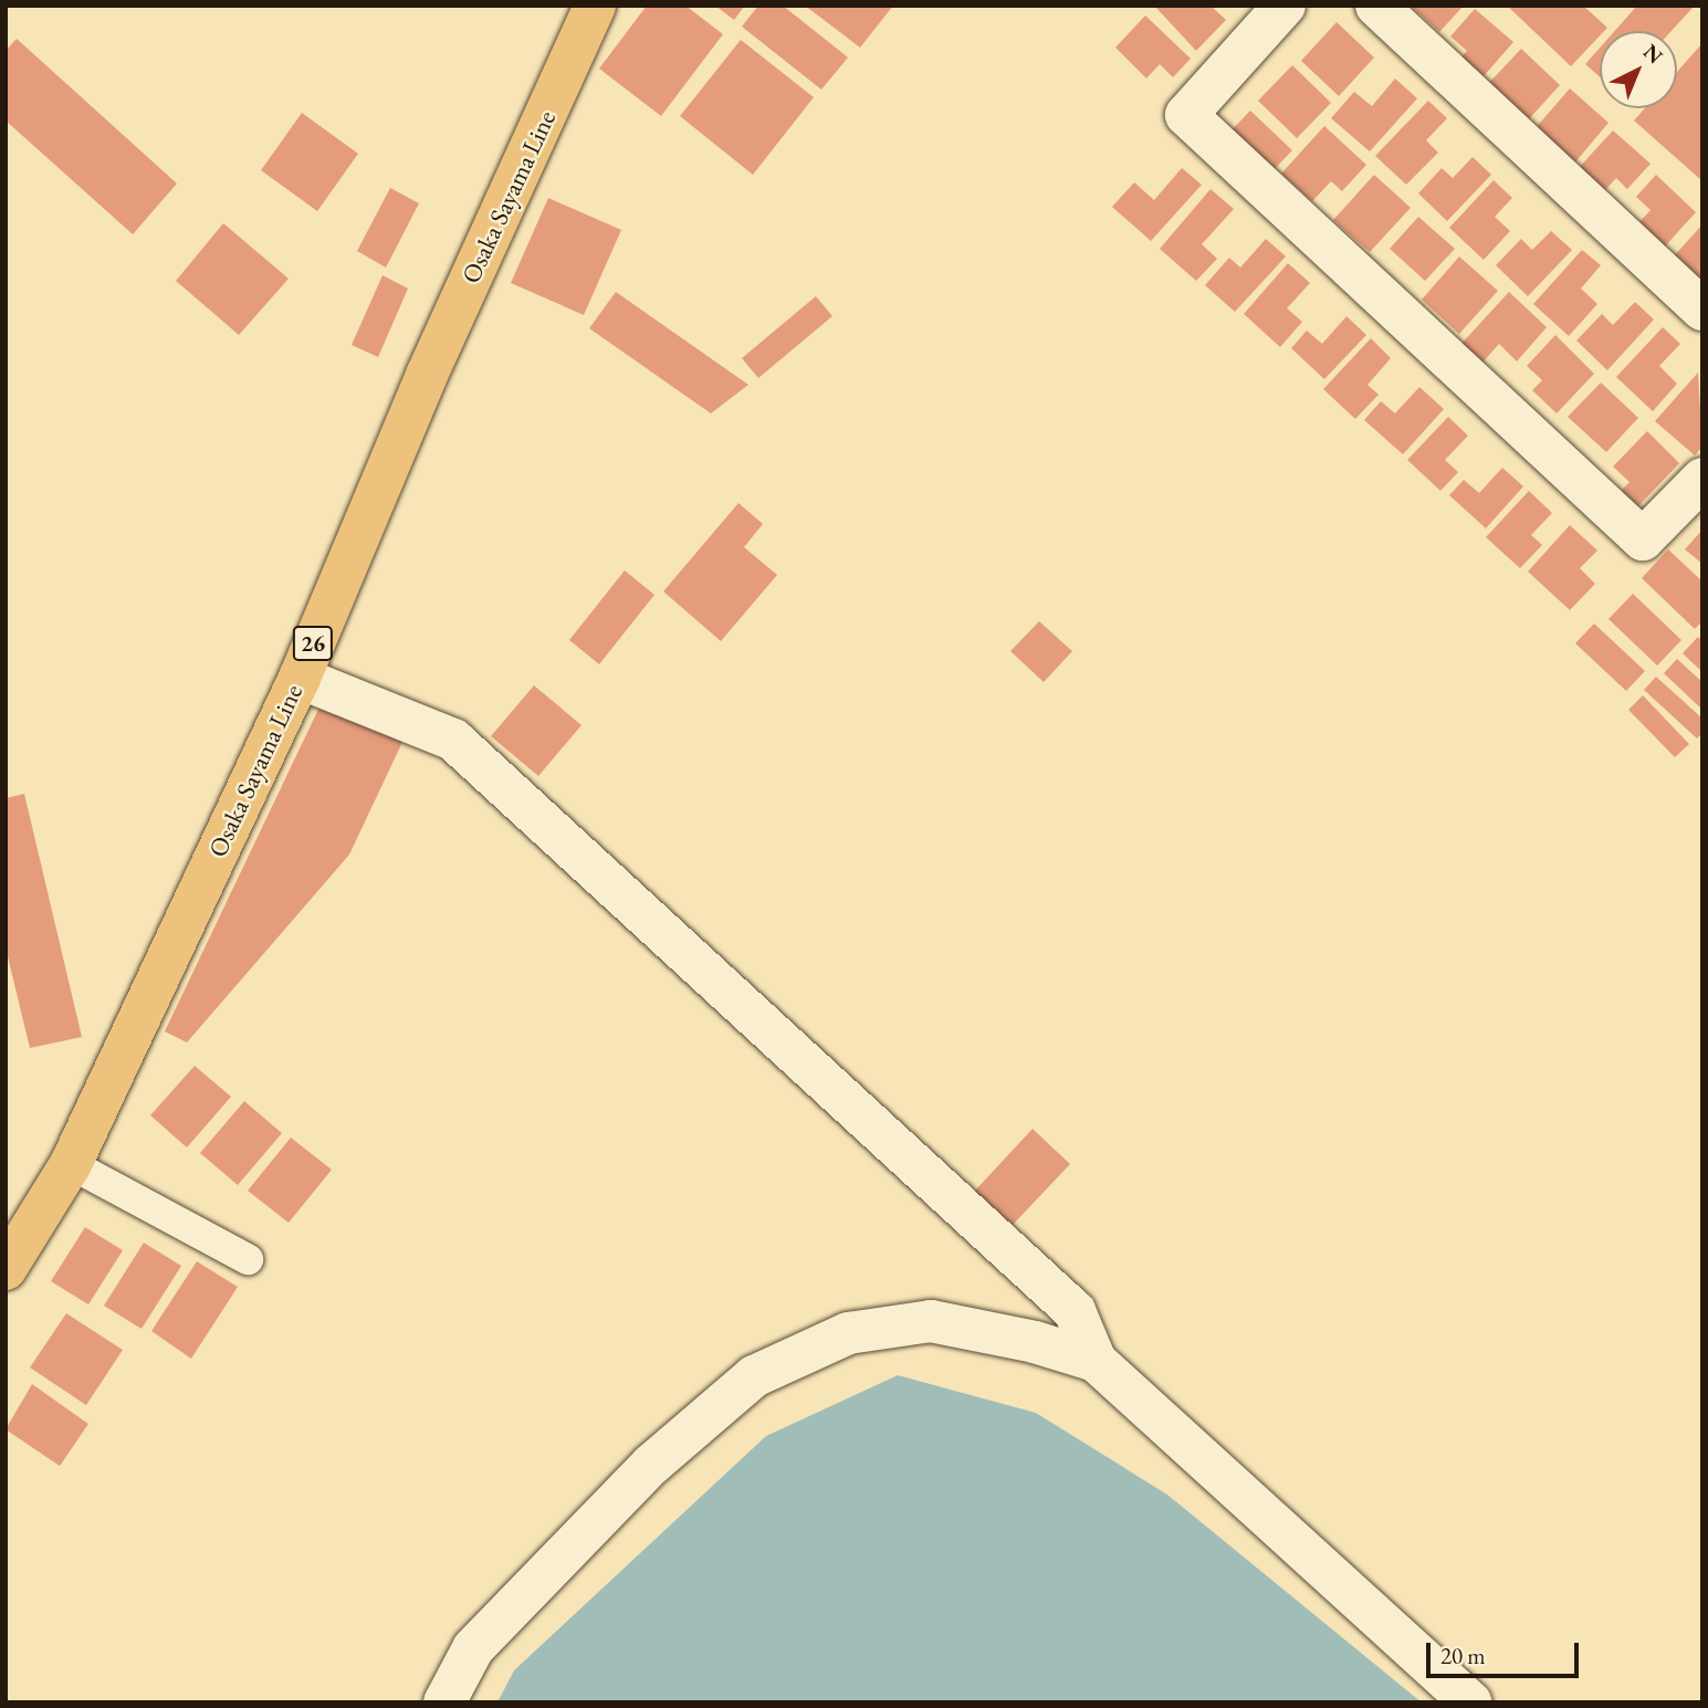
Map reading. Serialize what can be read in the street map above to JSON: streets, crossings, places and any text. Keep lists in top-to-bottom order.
{
  "streets": {
    "main road": ["Osaka Sayama Line", "26"]
  },
  "scale_bar": "20 m",
  "north": "top right"
}
